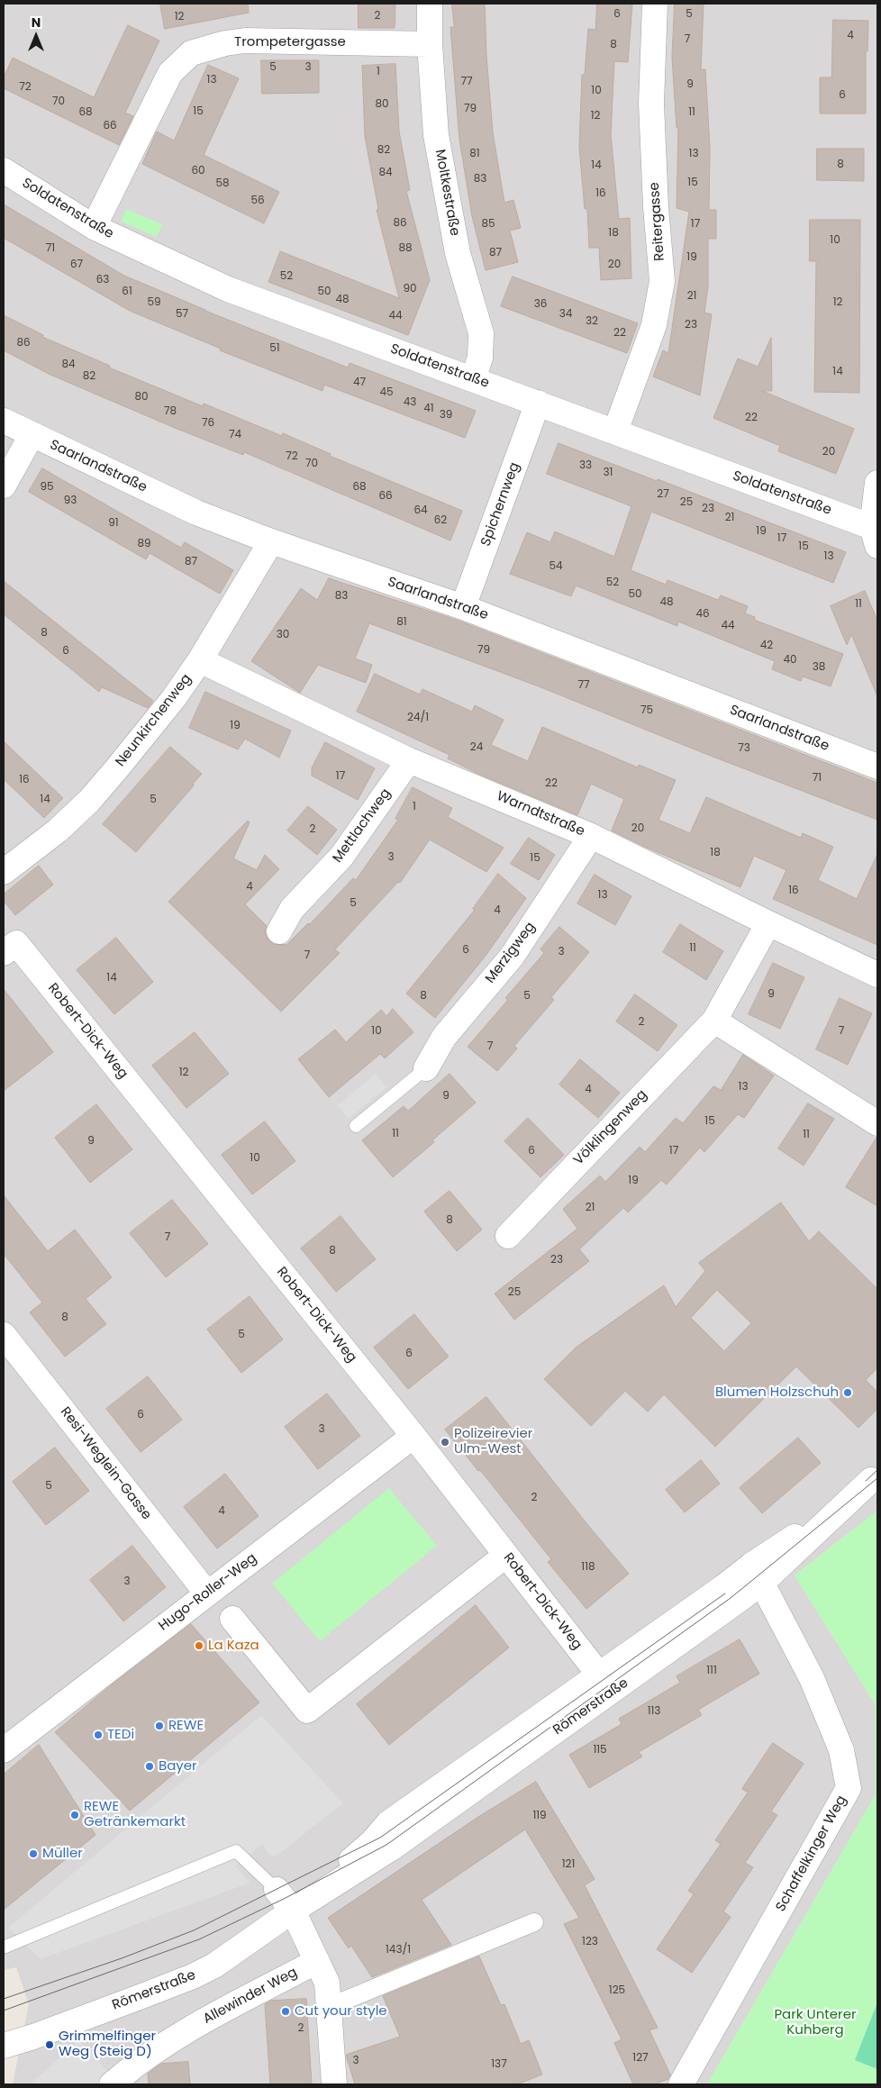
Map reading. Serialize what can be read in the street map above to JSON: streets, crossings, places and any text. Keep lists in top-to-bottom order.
{
  "streets": {
    "street": [
      "Trompetergasse",
      "Moltkestraße",
      "Soldatenstraße",
      "Reitergasse",
      "Saarlandstraße",
      "Spichernweg",
      "Neunkirchenweg",
      "Warndtstraße",
      "Mettlachweg",
      "Merzigweg",
      "Robert-Dick-Weg",
      "Völklingenweg",
      "Resi-Weglein-Gasse",
      "Hugo-Roller-Weg",
      "Römerstraße",
      "Schaffelkinger Weg",
      "Allewinder Weg"
    ]
  },
  "crossings": [
    ["Trompetergasse", "Moltkestraße"],
    ["Trompetergasse", "Soldatenstraße"],
    ["Moltkestraße", "Soldatenstraße"],
    ["Soldatenstraße", "Reitergasse"],
    ["Soldatenstraße", "Spichernweg"],
    ["Saarlandstraße", "Spichernweg"],
    ["Saarlandstraße", "Neunkirchenweg"],
    ["Neunkirchenweg", "Warndtstraße"],
    ["Warndtstraße", "Mettlachweg"],
    ["Warndtstraße", "Merzigweg"],
    ["Warndtstraße", "Völklingenweg"],
    ["Robert-Dick-Weg", "Hugo-Roller-Weg"],
    ["Robert-Dick-Weg", "Römerstraße"],
    ["Resi-Weglein-Gasse", "Hugo-Roller-Weg"],
    ["Römerstraße", "Schaffelkinger Weg"]
  ],
  "parks": ["Park Unterer Kuhberg"],
  "places": [
    "Blumen Holzschuh",
    "Polizeirevier Ulm-West",
    "La Kaza",
    "REWE",
    "TEDi",
    "Bayer",
    "REWE Getränkemarkt",
    "Müller",
    "Cut your style",
    "Grimmelfinger Weg (Steig D)"
  ],
  "house_numbers": [
    "6",
    "5",
    "2",
    "12",
    "4",
    "7",
    "8",
    "5",
    "3",
    "1",
    "13",
    "77",
    "9",
    "72",
    "10",
    "6",
    "70",
    "80",
    "79",
    "15",
    "68",
    "11",
    "12",
    "66",
    "82",
    "81",
    "13",
    "8",
    "14",
    "60",
    "84",
    "83",
    "15",
    "58",
    "16",
    "56",
    "86",
    "85",
    "17",
    "18",
    "10",
    "71",
    "88",
    "87",
    "19",
    "67",
    "20",
    "52",
    "63",
    "90",
    "61",
    "50",
    "21",
    "48",
    "59",
    "12",
    "36",
    "57",
    "34",
    "44",
    "32",
    "23",
    "22",
    "86",
    "51",
    "84",
    "14",
    "82",
    "47",
    "45",
    "80",
    "43",
    "41",
    "78",
    "39",
    "22",
    "76",
    "74",
    "20",
    "72",
    "70",
    "33",
    "31",
    "95",
    "68",
    "27",
    "66",
    "93",
    "25",
    "23",
    "64",
    "21",
    "62",
    "91",
    "19",
    "17",
    "89",
    "15",
    "13",
    "87",
    "54",
    "52",
    "50",
    "83",
    "48",
    "11",
    "46",
    "81",
    "44",
    "8",
    "30",
    "42",
    "79",
    "6",
    "40",
    "38",
    "77",
    "75",
    "24/1",
    "19",
    "24",
    "73",
    "17",
    "71",
    "16",
    "22",
    "14",
    "5",
    "1",
    "20",
    "2",
    "18",
    "3",
    "15",
    "4",
    "16",
    "13",
    "5",
    "4",
    "11",
    "6",
    "3",
    "7",
    "14",
    "9",
    "8",
    "5",
    "2",
    "10",
    "7",
    "7",
    "12",
    "13",
    "4",
    "9",
    "15",
    "11",
    "11",
    "9",
    "6",
    "17",
    "10",
    "19",
    "21",
    "8",
    "7",
    "8",
    "23",
    "25",
    "8",
    "5",
    "6",
    "6",
    "3",
    "5",
    "2",
    "4",
    "118",
    "3",
    "111",
    "113",
    "115",
    "119",
    "121",
    "123",
    "143/1",
    "125",
    "2",
    "127",
    "3",
    "137"
  ],
  "north": "top"
}
